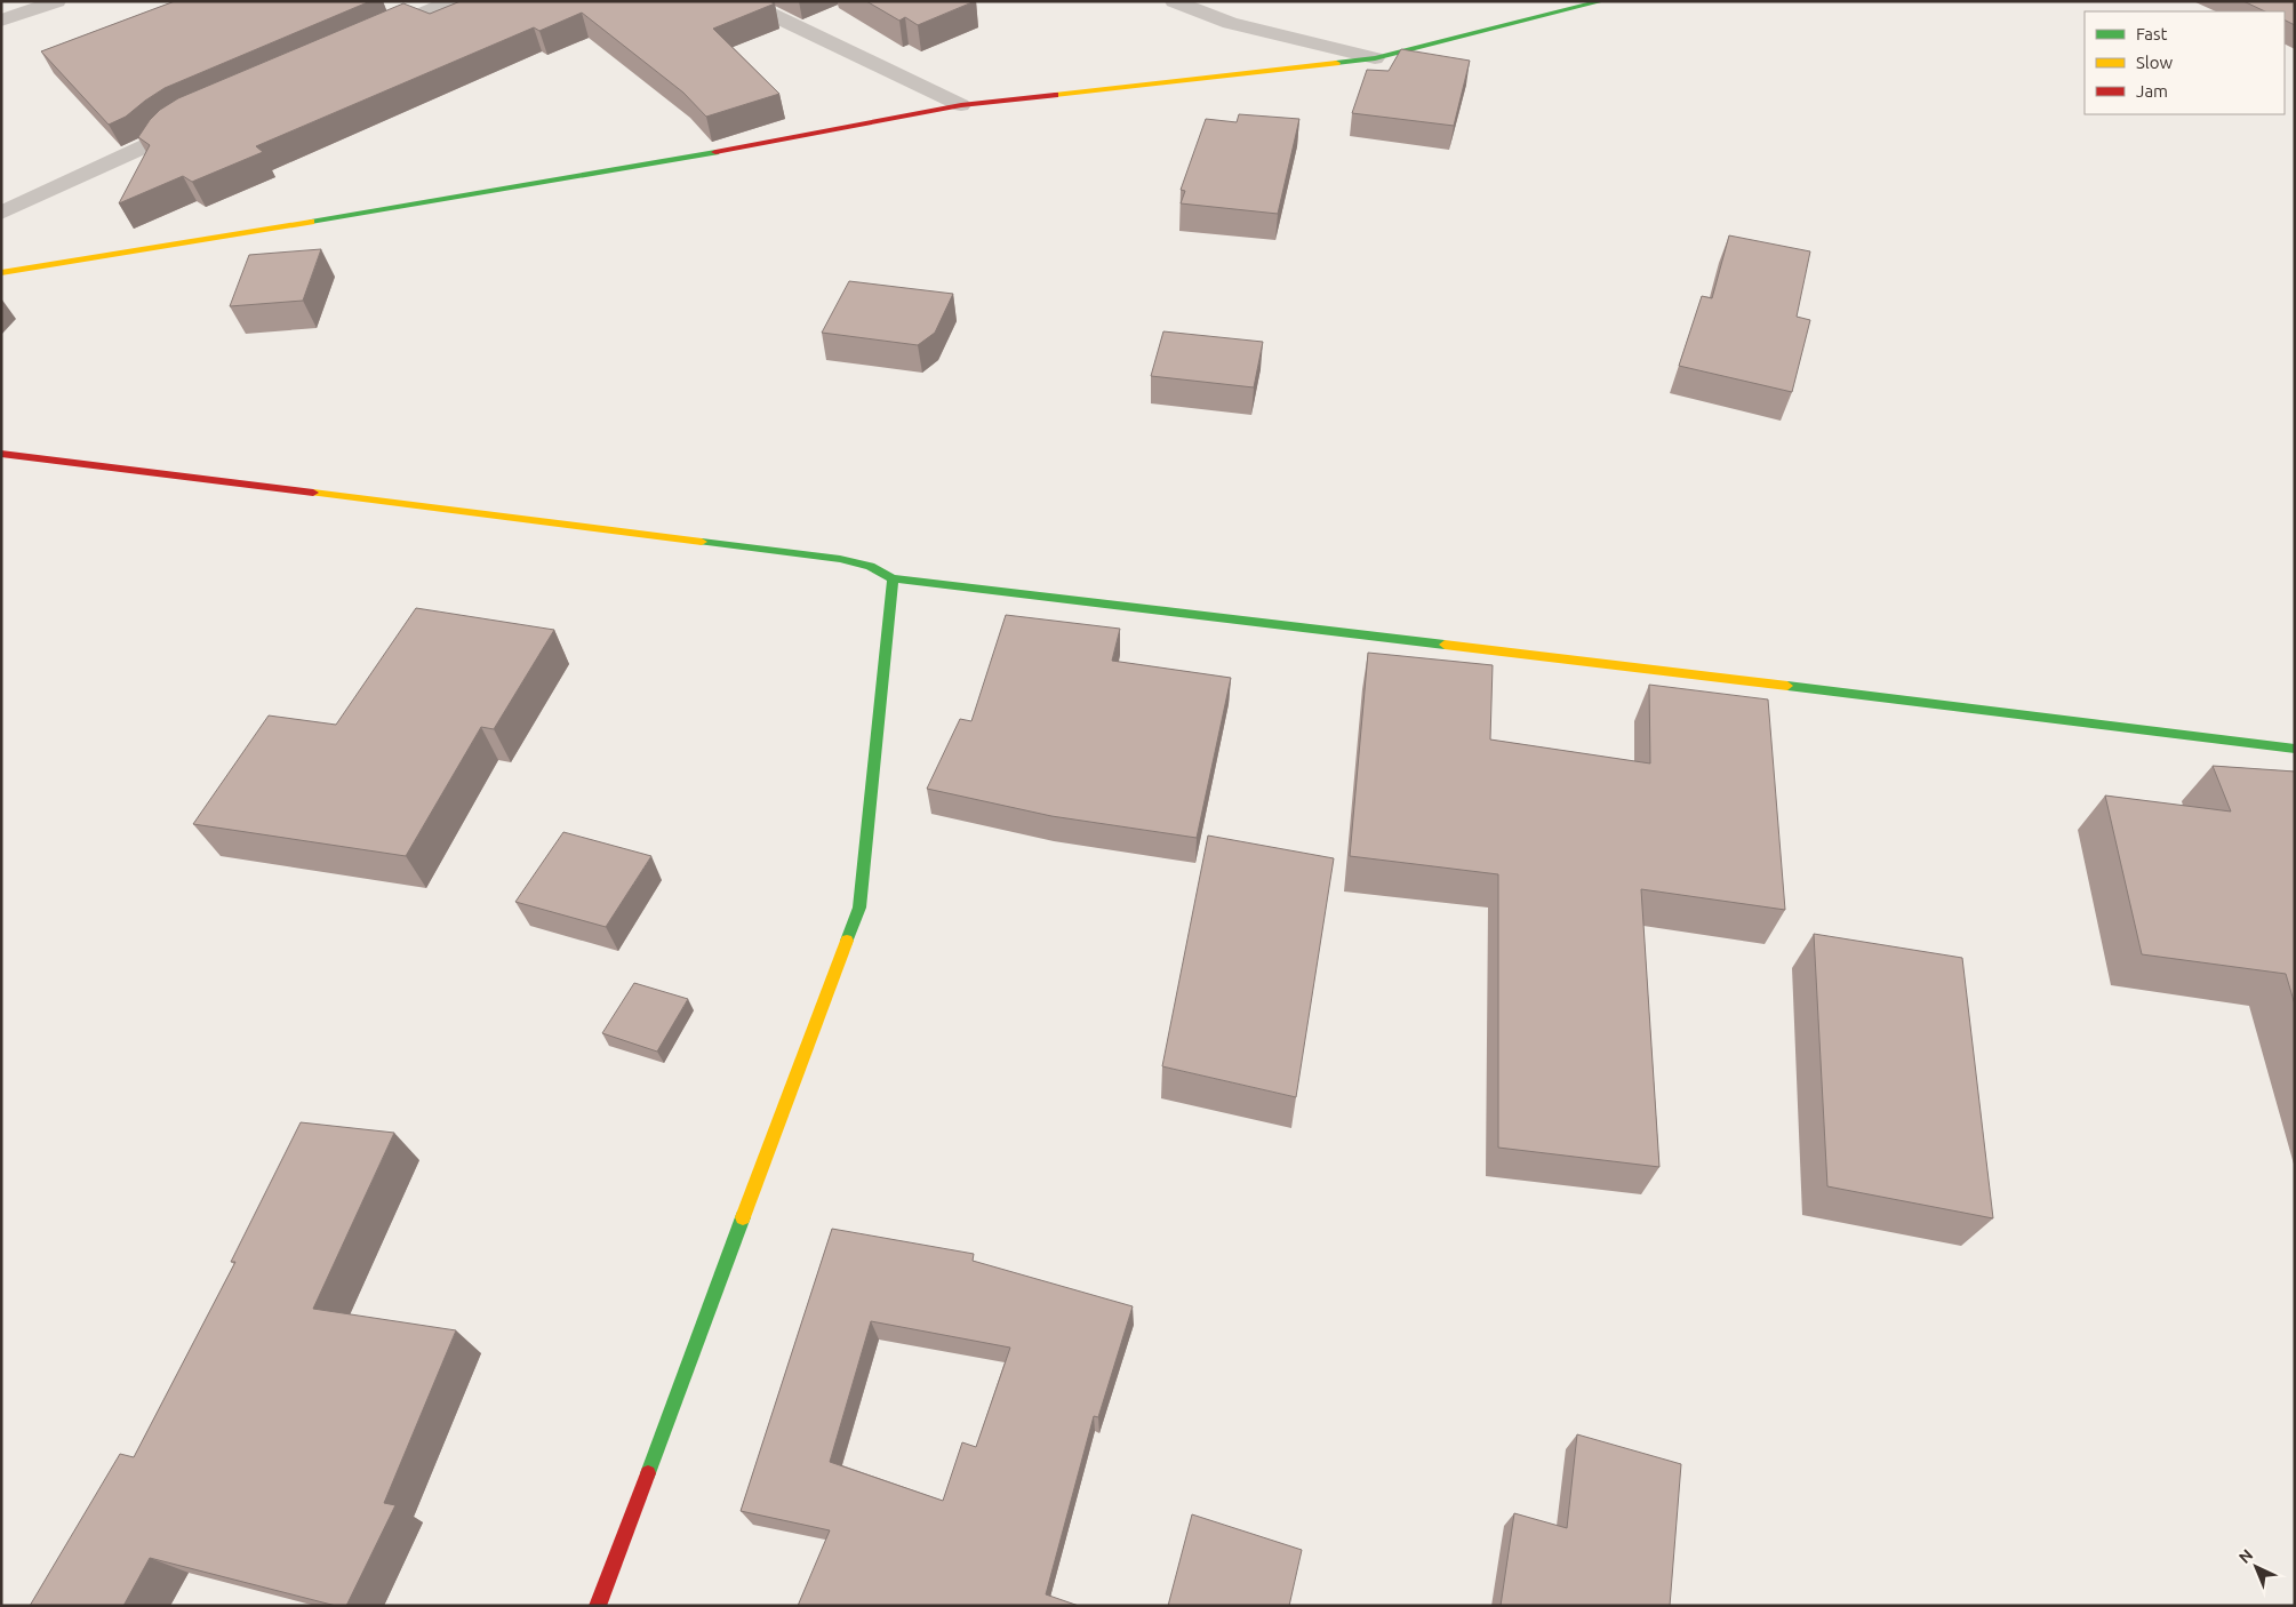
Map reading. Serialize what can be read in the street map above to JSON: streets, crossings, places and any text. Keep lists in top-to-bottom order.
{
  "legend": ["Fast", "Slow", "Jam"],
  "north": "top left"
}
